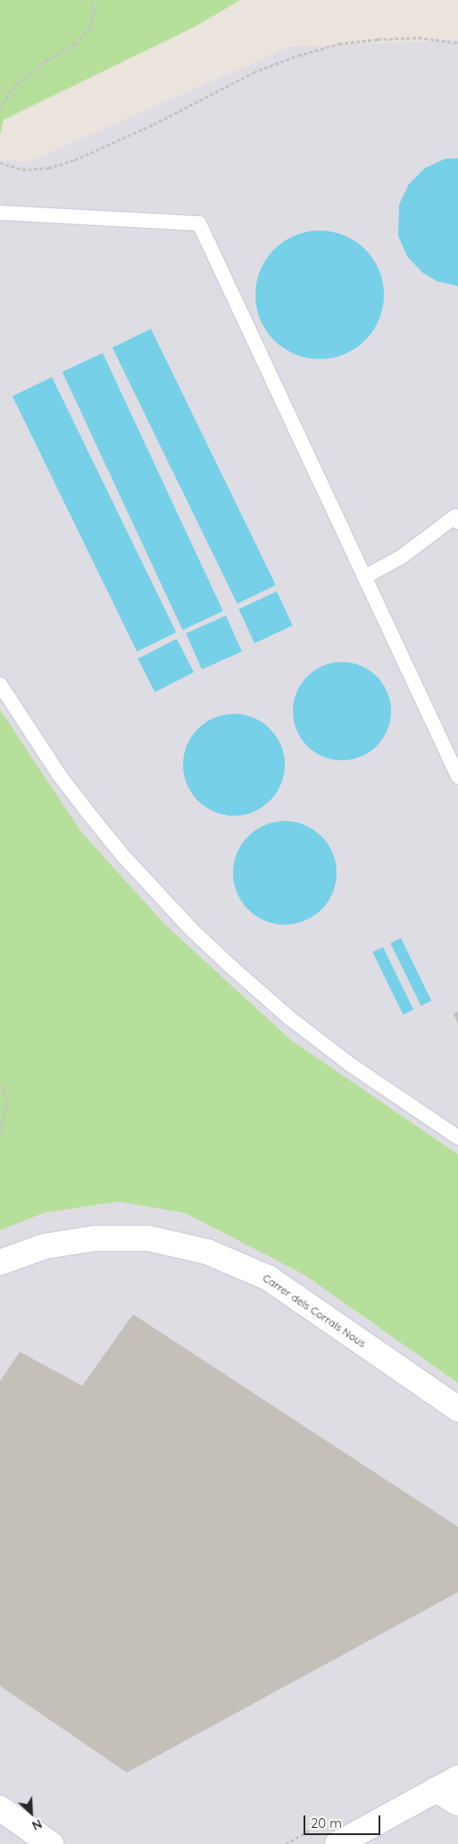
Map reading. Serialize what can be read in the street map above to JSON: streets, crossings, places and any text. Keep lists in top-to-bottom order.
{
  "streets": {
    "street": ["Carrer dels Corrals Nous"]
  },
  "scale_bar": "20 m",
  "north": "bottom right"
}
